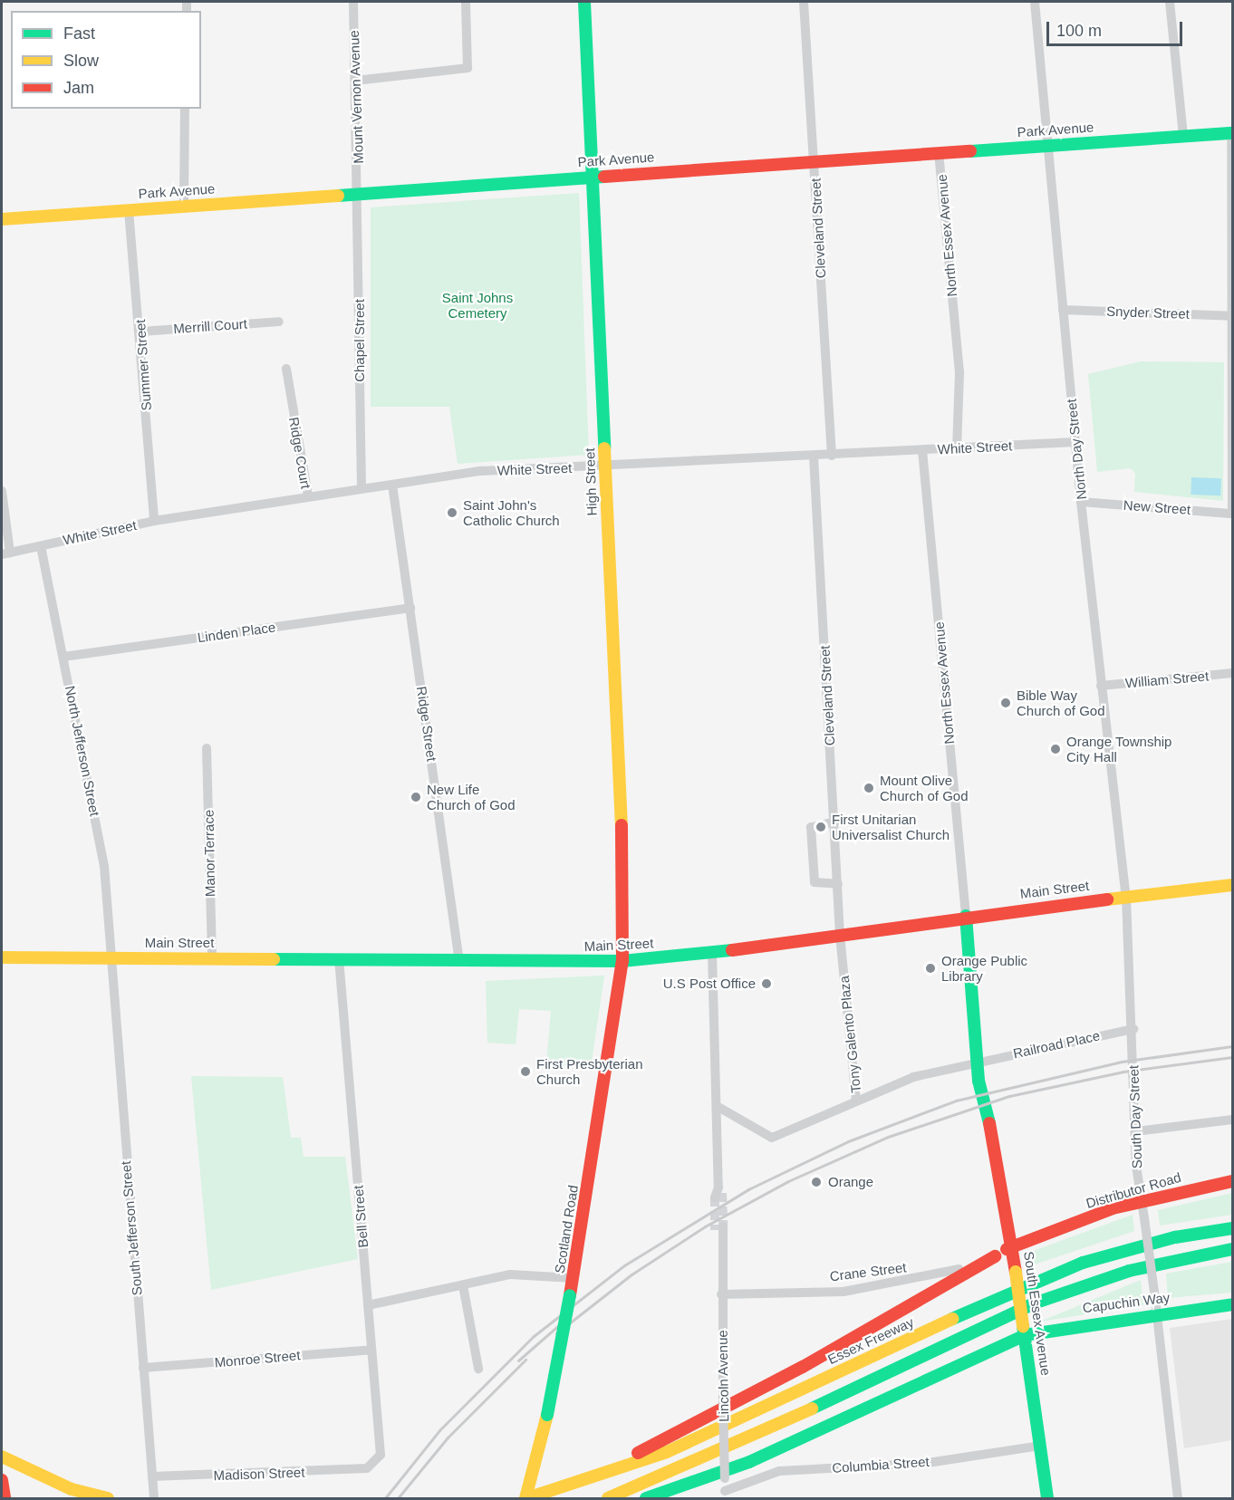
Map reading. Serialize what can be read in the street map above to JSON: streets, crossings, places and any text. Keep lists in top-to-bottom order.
{
  "streets": {
    "main road": [
      "Park Avenue",
      "High Street",
      "Main Street",
      "Distributor Road",
      "Scotland Road",
      "Crane Street",
      "Capuchin Way",
      "South Essex Avenue",
      "Essex Freeway"
    ],
    "street": [
      "Mount Vernon Avenue",
      "Cleveland Street",
      "North Essex Avenue",
      "Snyder Street",
      "Merrill Court",
      "Chapel Street",
      "Summer Street",
      "White Street",
      "North Day Street",
      "Ridge Court",
      "New Street",
      "Linden Place",
      "William Street",
      "Ridge Street",
      "North Jefferson Street",
      "Manor Terrace",
      "Tony Galento Plaza",
      "Railroad Place",
      "South Day Street",
      "Bell Street",
      "South Jefferson Street",
      "Monroe Street",
      "Lincoln Avenue",
      "Columbia Street",
      "Madison Street"
    ]
  },
  "crossings": [
    ["Mount Vernon Avenue", "Park Avenue"],
    ["Mount Vernon Avenue", "Chapel Street"],
    ["Park Avenue", "Cleveland Street"],
    ["Park Avenue", "North Essex Avenue"],
    ["Park Avenue", "Chapel Street"],
    ["Park Avenue", "Summer Street"],
    ["Park Avenue", "North Day Street"],
    ["Park Avenue", "High Street"],
    ["Cleveland Street", "White Street"],
    ["Cleveland Street", "Main Street"],
    ["Cleveland Street", "Tony Galento Plaza"],
    ["North Essex Avenue", "White Street"],
    ["North Essex Avenue", "Main Street"],
    ["North Essex Avenue", "South Essex Avenue"],
    ["Snyder Street", "North Day Street"],
    ["Merrill Court", "Summer Street"],
    ["Chapel Street", "White Street"],
    ["Summer Street", "White Street"],
    ["White Street", "North Day Street"],
    ["White Street", "Ridge Court"],
    ["White Street", "High Street"],
    ["White Street", "Ridge Street"],
    ["White Street", "North Jefferson Street"],
    ["North Day Street", "New Street"],
    ["North Day Street", "William Street"],
    ["North Day Street", "Main Street"],
    ["North Day Street", "South Day Street"],
    ["High Street", "Main Street"],
    ["High Street", "Scotland Road"],
    ["Linden Place", "Ridge Street"],
    ["Linden Place", "North Jefferson Street"],
    ["Ridge Street", "Main Street"],
    ["North Jefferson Street", "Main Street"],
    ["North Jefferson Street", "South Jefferson Street"],
    ["Manor Terrace", "Main Street"],
    ["Main Street", "Tony Galento Plaza"],
    ["Main Street", "South Day Street"],
    ["Main Street", "Bell Street"],
    ["Main Street", "South Jefferson Street"],
    ["Main Street", "Scotland Road"],
    ["Main Street", "South Essex Avenue"],
    ["Tony Galento Plaza", "Railroad Place"],
    ["Tony Galento Plaza", "South Essex Avenue"],
    ["Railroad Place", "South Day Street"],
    ["Railroad Place", "South Essex Avenue"],
    ["South Day Street", "Distributor Road"],
    ["South Day Street", "Capuchin Way"],
    ["Distributor Road", "Crane Street"],
    ["Distributor Road", "South Essex Avenue"],
    ["Bell Street", "Monroe Street"],
    ["Bell Street", "Madison Street"],
    ["South Jefferson Street", "Monroe Street"],
    ["South Jefferson Street", "Madison Street"],
    ["Scotland Road", "Essex Freeway"],
    ["Crane Street", "South Essex Avenue"],
    ["Crane Street", "Lincoln Avenue"],
    ["Capuchin Way", "South Essex Avenue"],
    ["South Essex Avenue", "Columbia Street"],
    ["Lincoln Avenue", "Columbia Street"]
  ],
  "parks": ["Saint Johns Cemetery"],
  "places": [
    "Saint John's Catholic Church",
    "Bible Way Church of God",
    "Orange Township City Hall",
    "Mount Olive Church of God",
    "New Life Church of God",
    "First Unitarian Universalist Church",
    "Orange Public Library",
    "U.S Post Office",
    "First Presbyterian Church",
    "Orange"
  ],
  "legend": ["Fast", "Slow", "Jam"],
  "scale_bar": "100 m"
}
